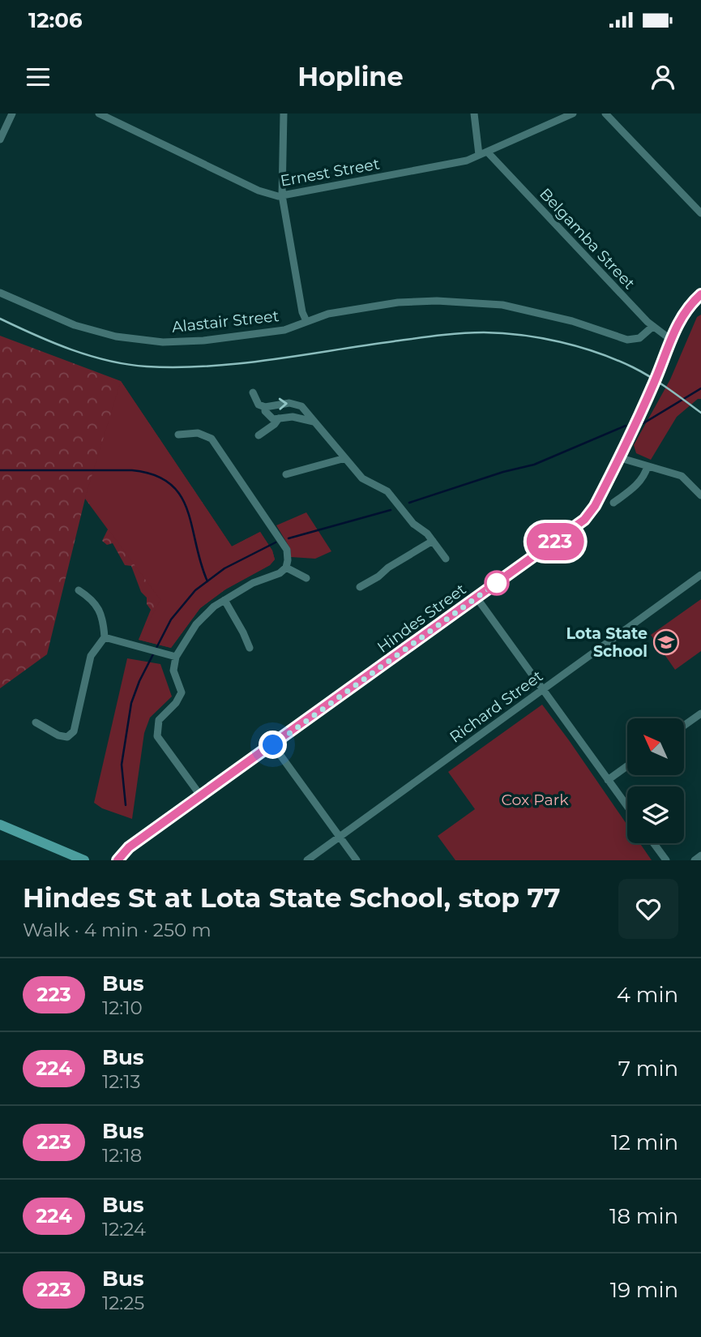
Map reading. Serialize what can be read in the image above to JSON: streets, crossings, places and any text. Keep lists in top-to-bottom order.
{
  "streets": {
    "street": [
      "Ernest Street",
      "Belgamba Street",
      "Alastair Street",
      "Hindes Street",
      "Richard Street"
    ]
  },
  "crossings": [
    ["Ernest Street", "Belgamba Street"],
    ["Belgamba Street", "Alastair Street"],
    ["Belgamba Street", "Hindes Street"]
  ],
  "parks": ["Cox Park"],
  "places": {
    "school or university": ["Lota State School"]
  },
  "lines": ["bus line 223"],
  "north": "top left",
  "page": {
    "status": "12:06",
    "header": "Hopline",
    "on_map": "223",
    "heading": ["Hindes St at Lota State School, stop 77", "Walk · 4 min · 250 m"],
    "list": [
      {
        "mark": "223",
        "name": "Bus",
        "note": "12:10",
        "value": "4 min"
      },
      {
        "mark": "224",
        "name": "Bus",
        "note": "12:13",
        "value": "7 min"
      },
      {
        "mark": "223",
        "name": "Bus",
        "note": "12:18",
        "value": "12 min"
      },
      {
        "mark": "224",
        "name": "Bus",
        "note": "12:24",
        "value": "18 min"
      },
      {
        "mark": "223",
        "name": "Bus",
        "note": "12:25",
        "value": "19 min"
      }
    ]
  }
}
